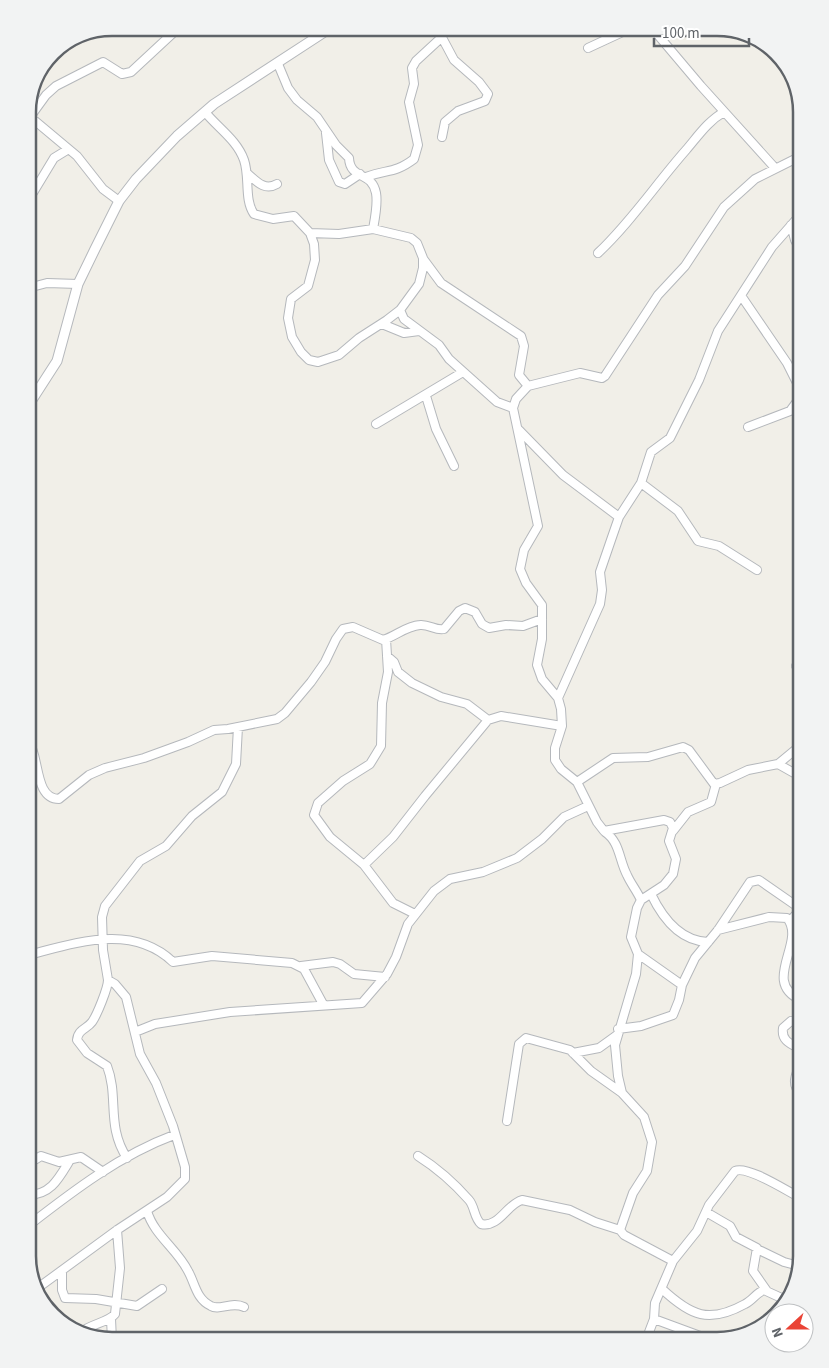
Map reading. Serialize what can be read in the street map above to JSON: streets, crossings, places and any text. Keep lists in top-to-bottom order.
{
  "scale_bar": "100 m",
  "north": "left"
}
